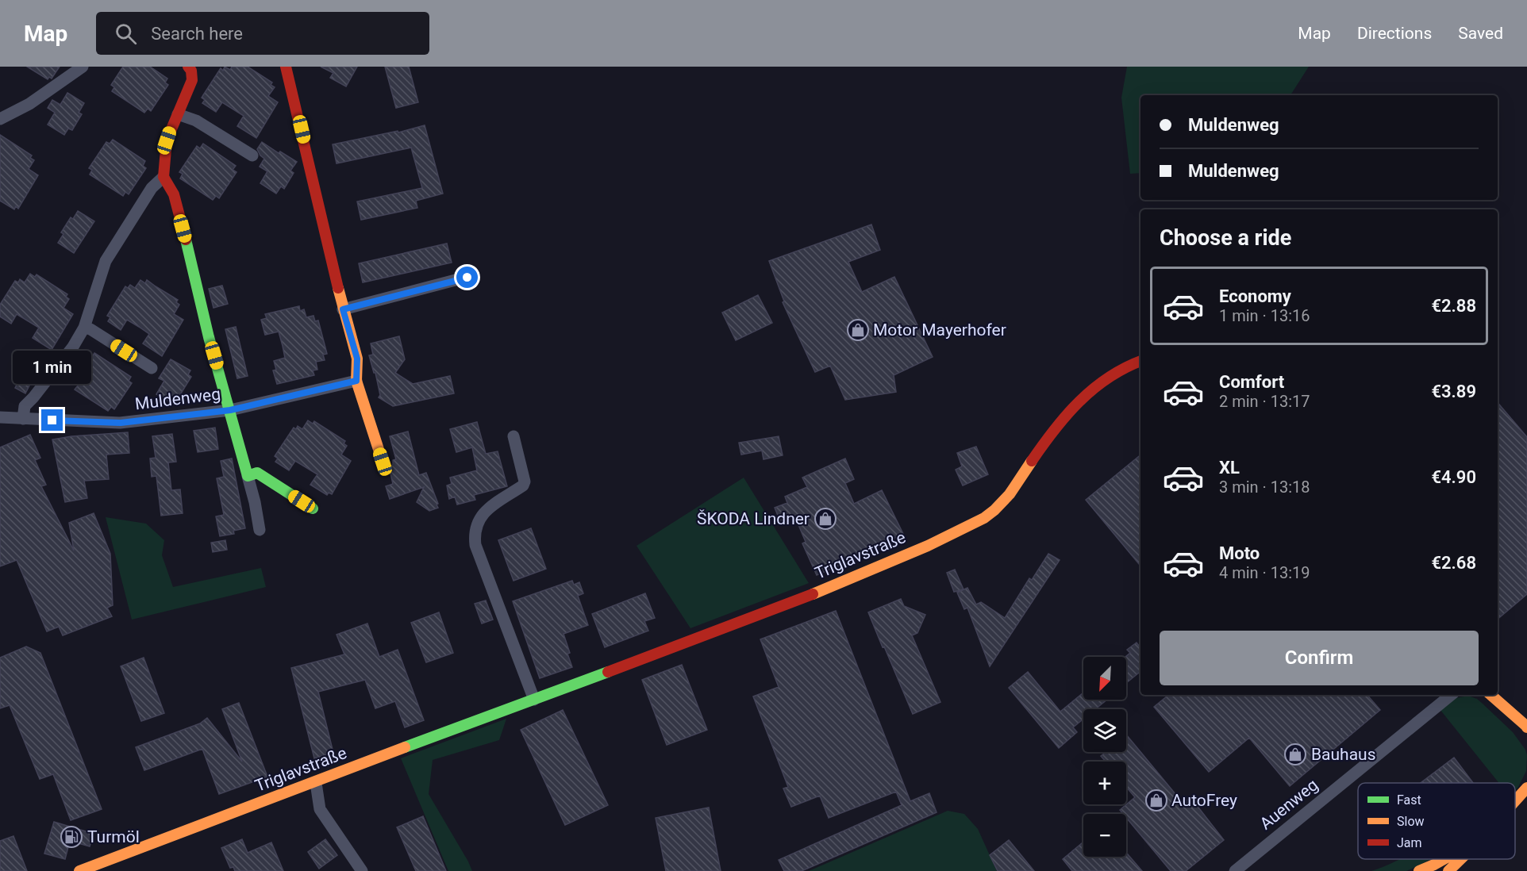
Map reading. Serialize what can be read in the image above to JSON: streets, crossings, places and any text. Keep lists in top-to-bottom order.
{
  "streets": {
    "street": ["Muldenweg", "Triglavstraße", "Auenweg"]
  },
  "places": {
    "shop": [
      "Motor Mayerhofer",
      "ŠKODA Lindner",
      "Bauhaus",
      "AutoFrey"
    ],
    "fuel station": ["Turmöl"]
  },
  "legend": ["Fast", "Slow", "Jam"],
  "north": "bottom left",
  "page": {
    "header": "Map",
    "search": "Search here",
    "nav": ["Map", "Directions", "Saved"],
    "banner": ["Muldenweg", "Muldenweg"],
    "heading": "Choose a ride",
    "list": [
      {
        "name": "Economy",
        "note": "1 min · 13:16",
        "value": "€2.88"
      },
      {
        "name": "Comfort",
        "note": "2 min · 13:17",
        "value": "€3.89"
      },
      {
        "name": "XL",
        "note": "3 min · 13:18",
        "value": "€4.90"
      },
      {
        "name": "Moto",
        "note": "4 min · 13:19",
        "value": "€2.68"
      }
    ],
    "bubble": "1 min",
    "buttons": "Confirm",
    "map_buttons": ["+", "−"]
  }
}
